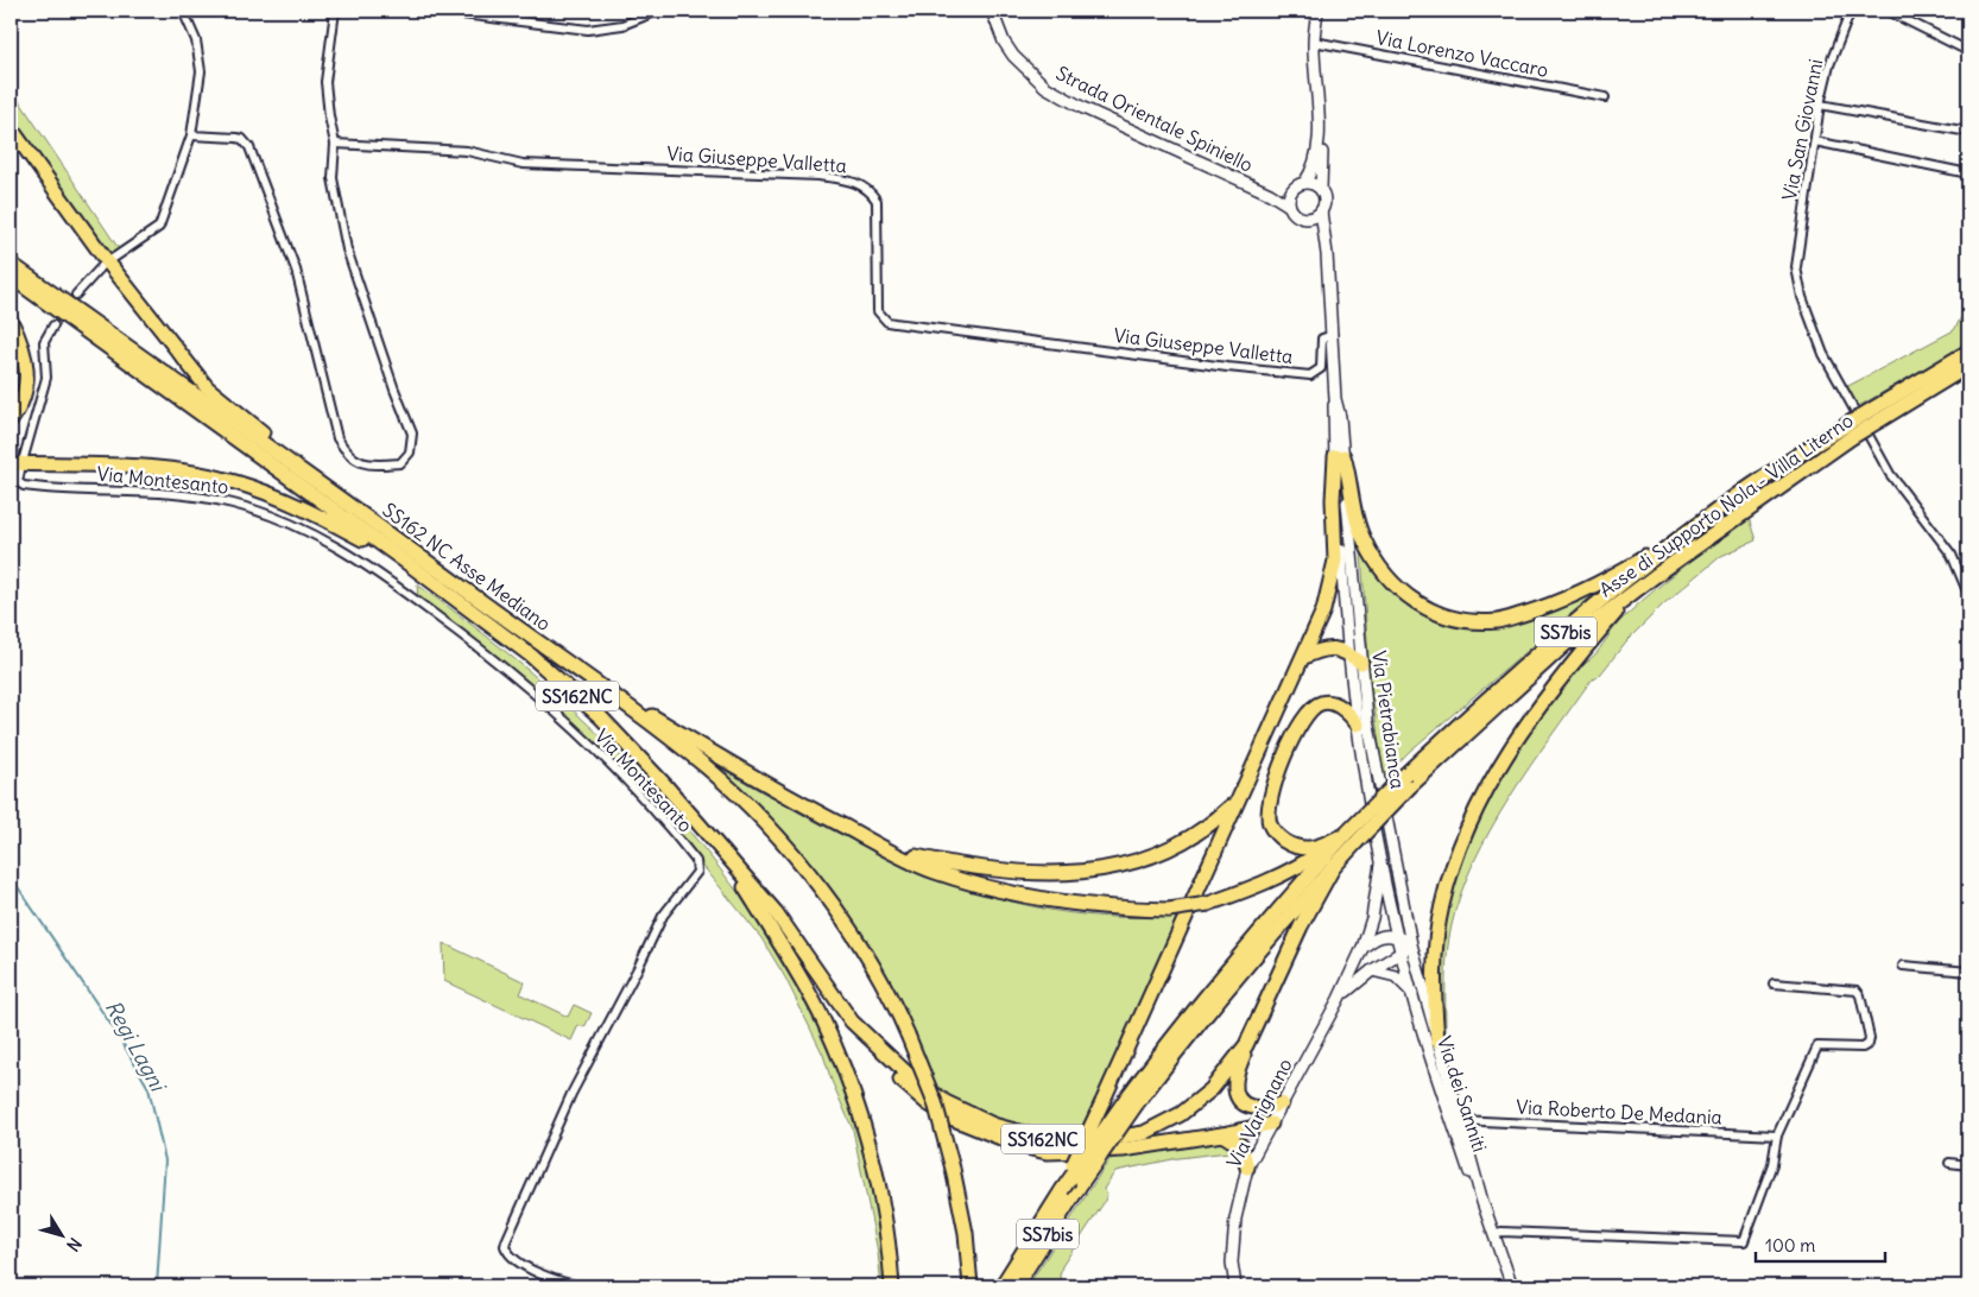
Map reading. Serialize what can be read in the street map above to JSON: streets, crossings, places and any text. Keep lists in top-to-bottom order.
{
  "streets": {
    "highway": [
      "Asse di Supporto Nola - Villa Literno",
      "SS162 NC Asse Mediano",
      "SS7bis",
      "SS162NC"
    ],
    "main road": [
      "Strada Orientale Spiniello",
      "Via Pietrabianca",
      "Via dei Sanniti",
      "Via Varignano"
    ],
    "street": [
      "Via Lorenzo Vaccaro",
      "Via San Giovanni",
      "Via Giuseppe Valletta",
      "Via Montesanto",
      "Via Roberto De Medania"
    ]
  },
  "crossings": [
    ["Via Lorenzo Vaccaro", "Via Pietrabianca"],
    ["Strada Orientale Spiniello", "Via Pietrabianca"],
    ["Via Giuseppe Valletta", "Via Pietrabianca"],
    ["Asse di Supporto Nola - Villa Literno", "SS162NC"],
    ["Via Pietrabianca", "Via dei Sanniti"],
    ["Via Pietrabianca", "Via Varignano"],
    ["Via dei Sanniti", "Via Roberto De Medania"]
  ],
  "water": ["Regi Lagni"],
  "scale_bar": "100 m",
  "north": "bottom right"
}
